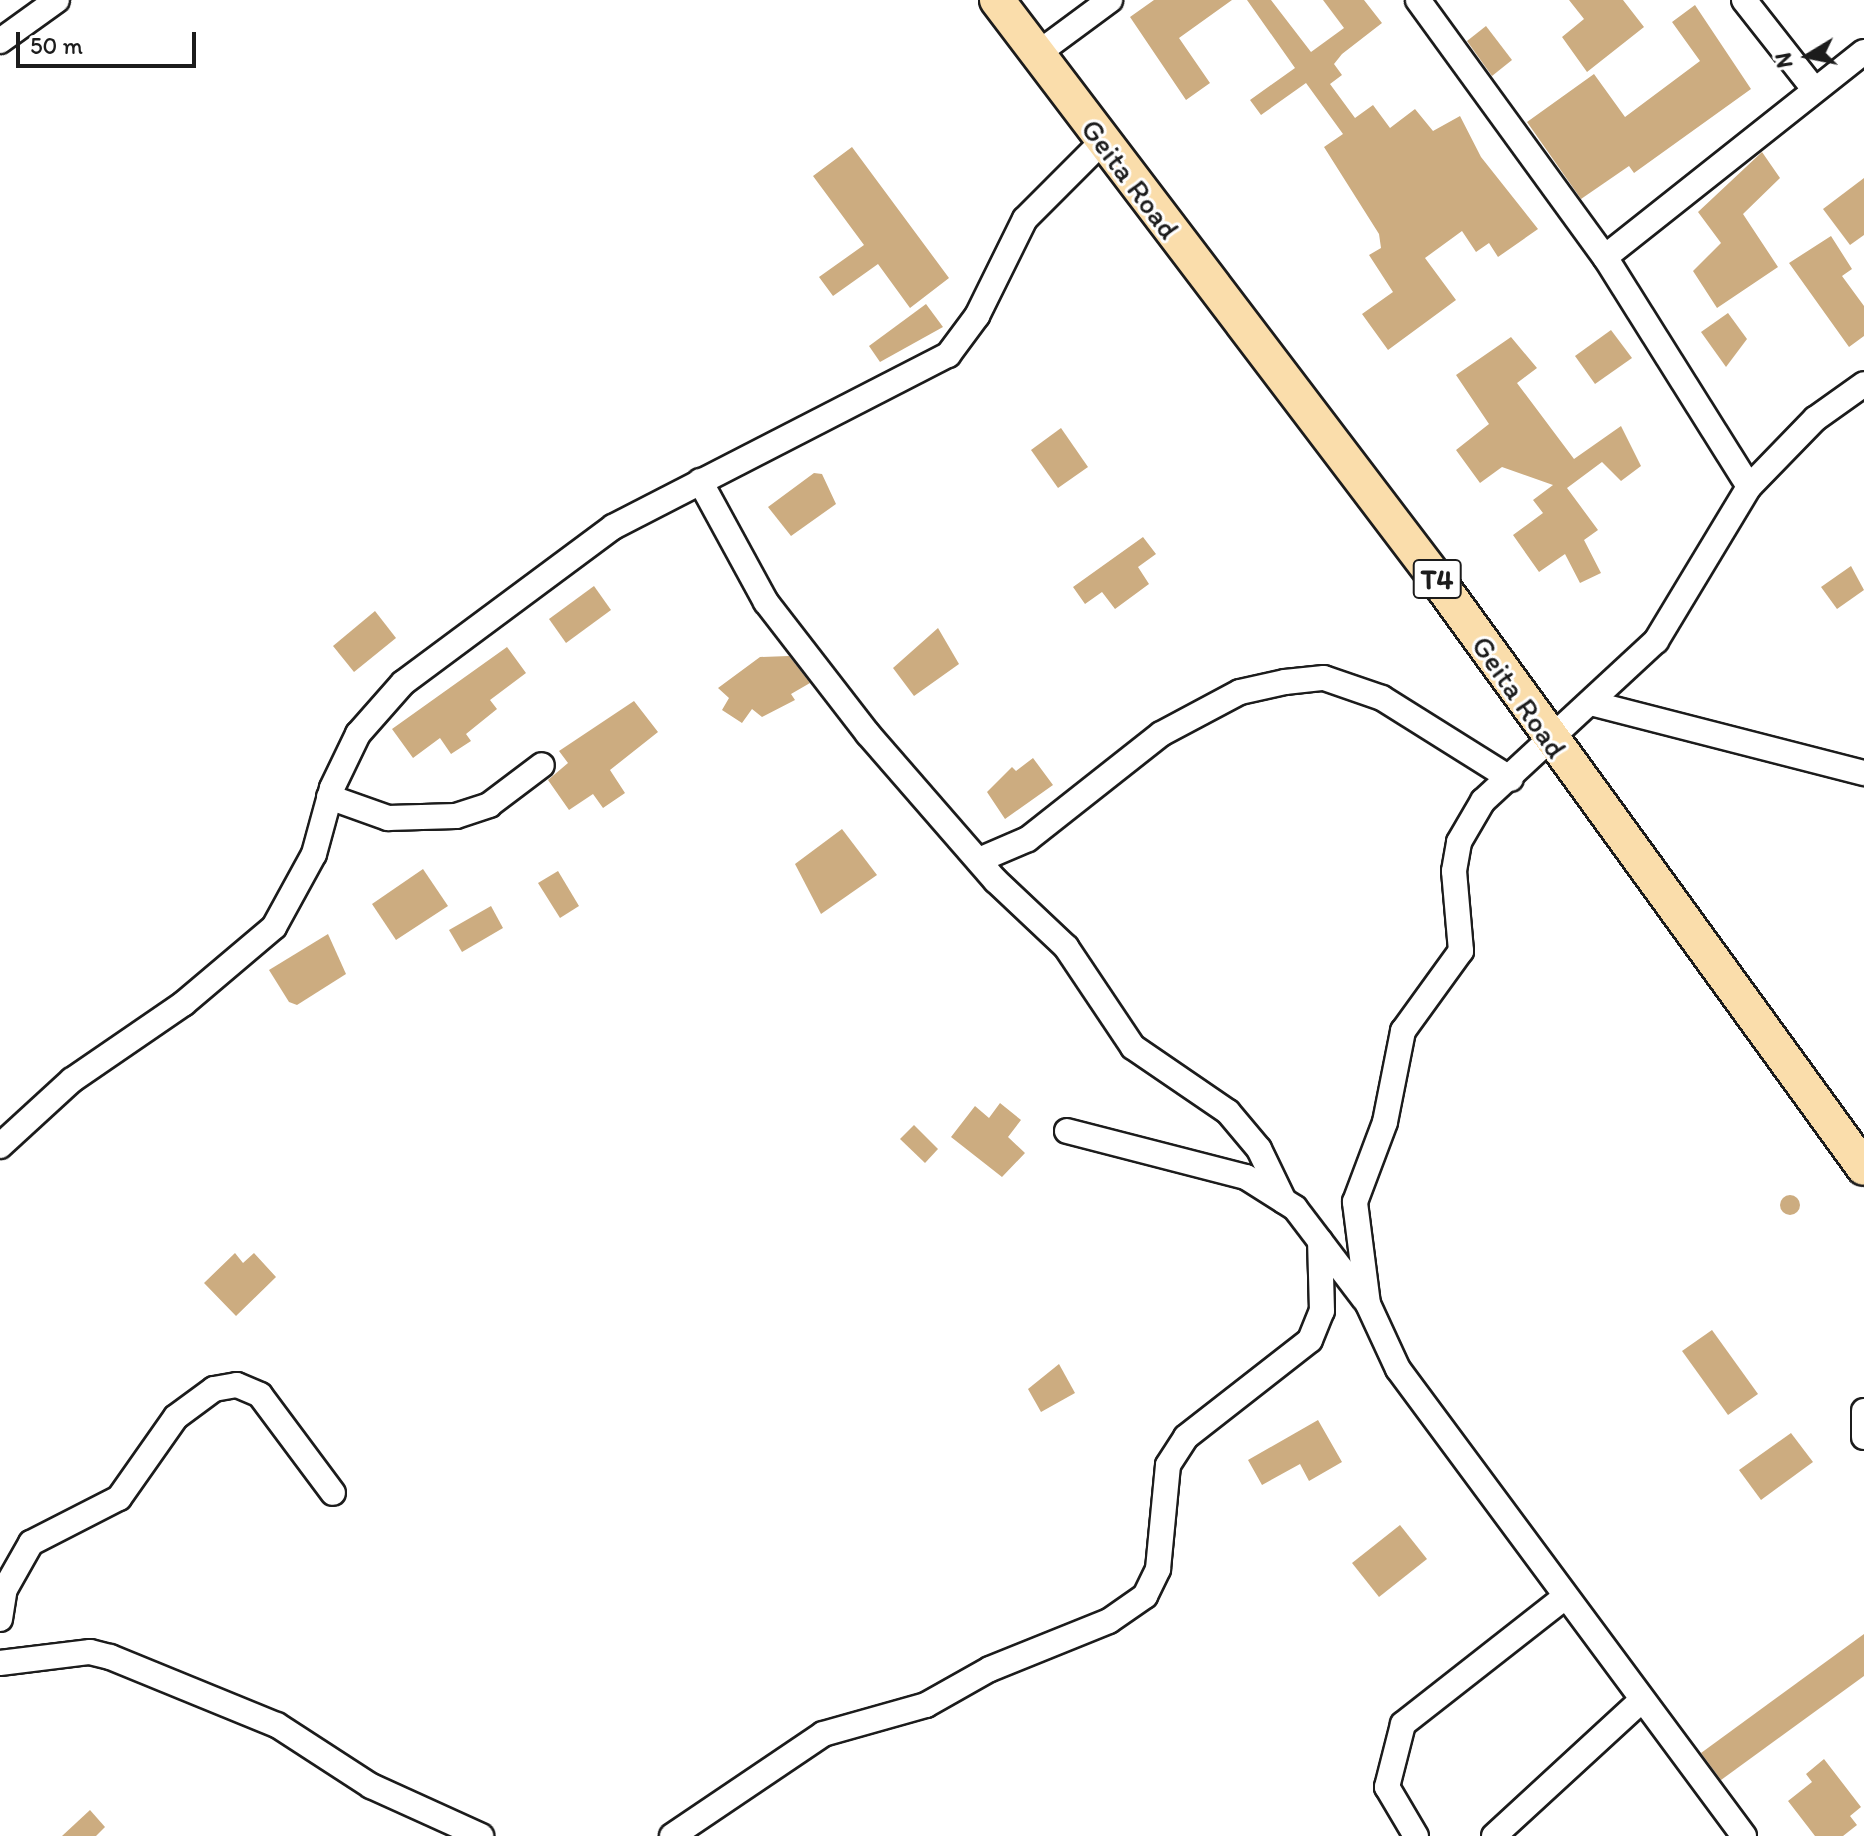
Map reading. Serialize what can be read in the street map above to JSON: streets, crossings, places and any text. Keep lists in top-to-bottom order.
{
  "streets": {
    "highway": ["Geita Road", "T4"]
  },
  "scale_bar": "50 m",
  "north": "left"
}
